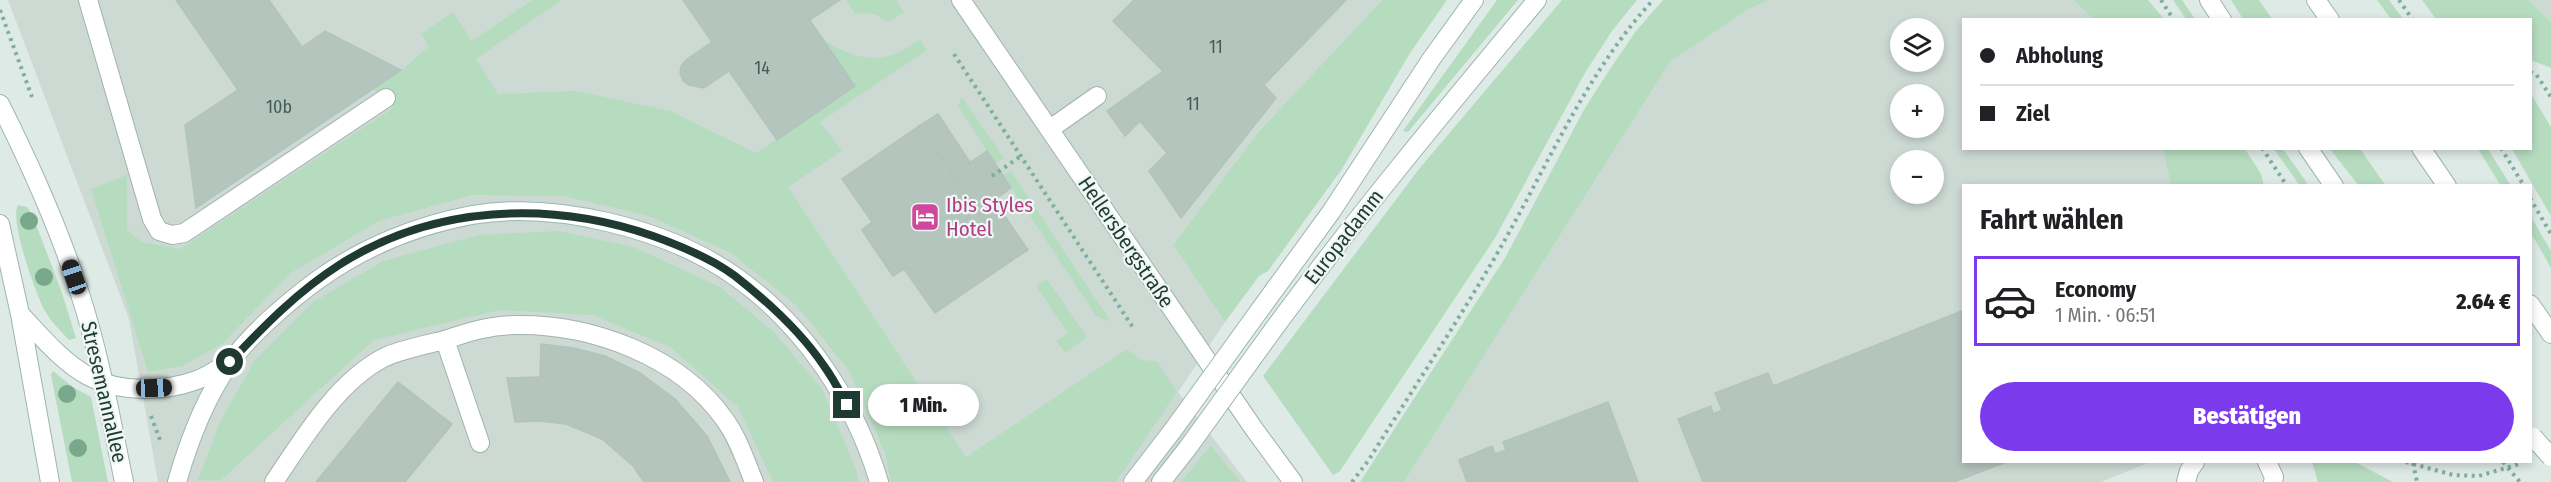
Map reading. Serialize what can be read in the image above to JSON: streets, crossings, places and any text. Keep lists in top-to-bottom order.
{
  "streets": {
    "main road": ["Europadamm", "Hellersbergstraße", "Stresemannallee"]
  },
  "places": {
    "hotel": ["Ibis Styles Hotel"]
  },
  "house_numbers": [
    "11",
    "14",
    "11",
    "10b"
  ],
  "page": {
    "map_buttons": ["+", "−"],
    "banner": ["Abholung", "Ziel"],
    "heading": "Fahrt wählen",
    "list": [
      {
        "name": "Economy",
        "note": "1 Min. · 06:51",
        "value": "2.64 €"
      }
    ],
    "buttons": "Bestätigen",
    "bubble": "1 Min."
  }
}
